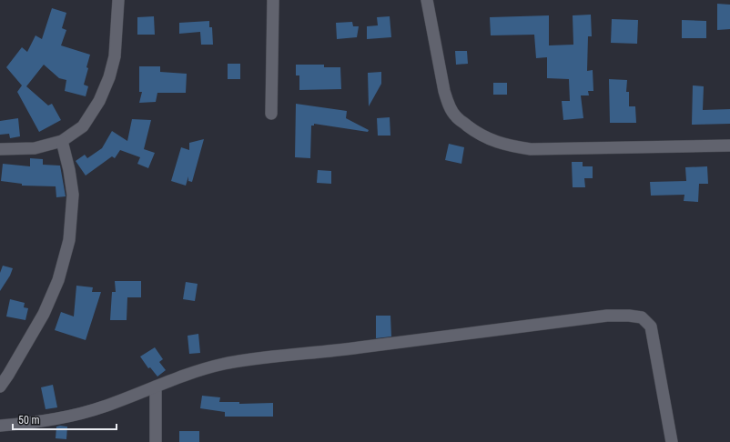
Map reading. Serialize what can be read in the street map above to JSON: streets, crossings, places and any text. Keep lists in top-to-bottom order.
{
  "scale_bar": "50 m"
}
